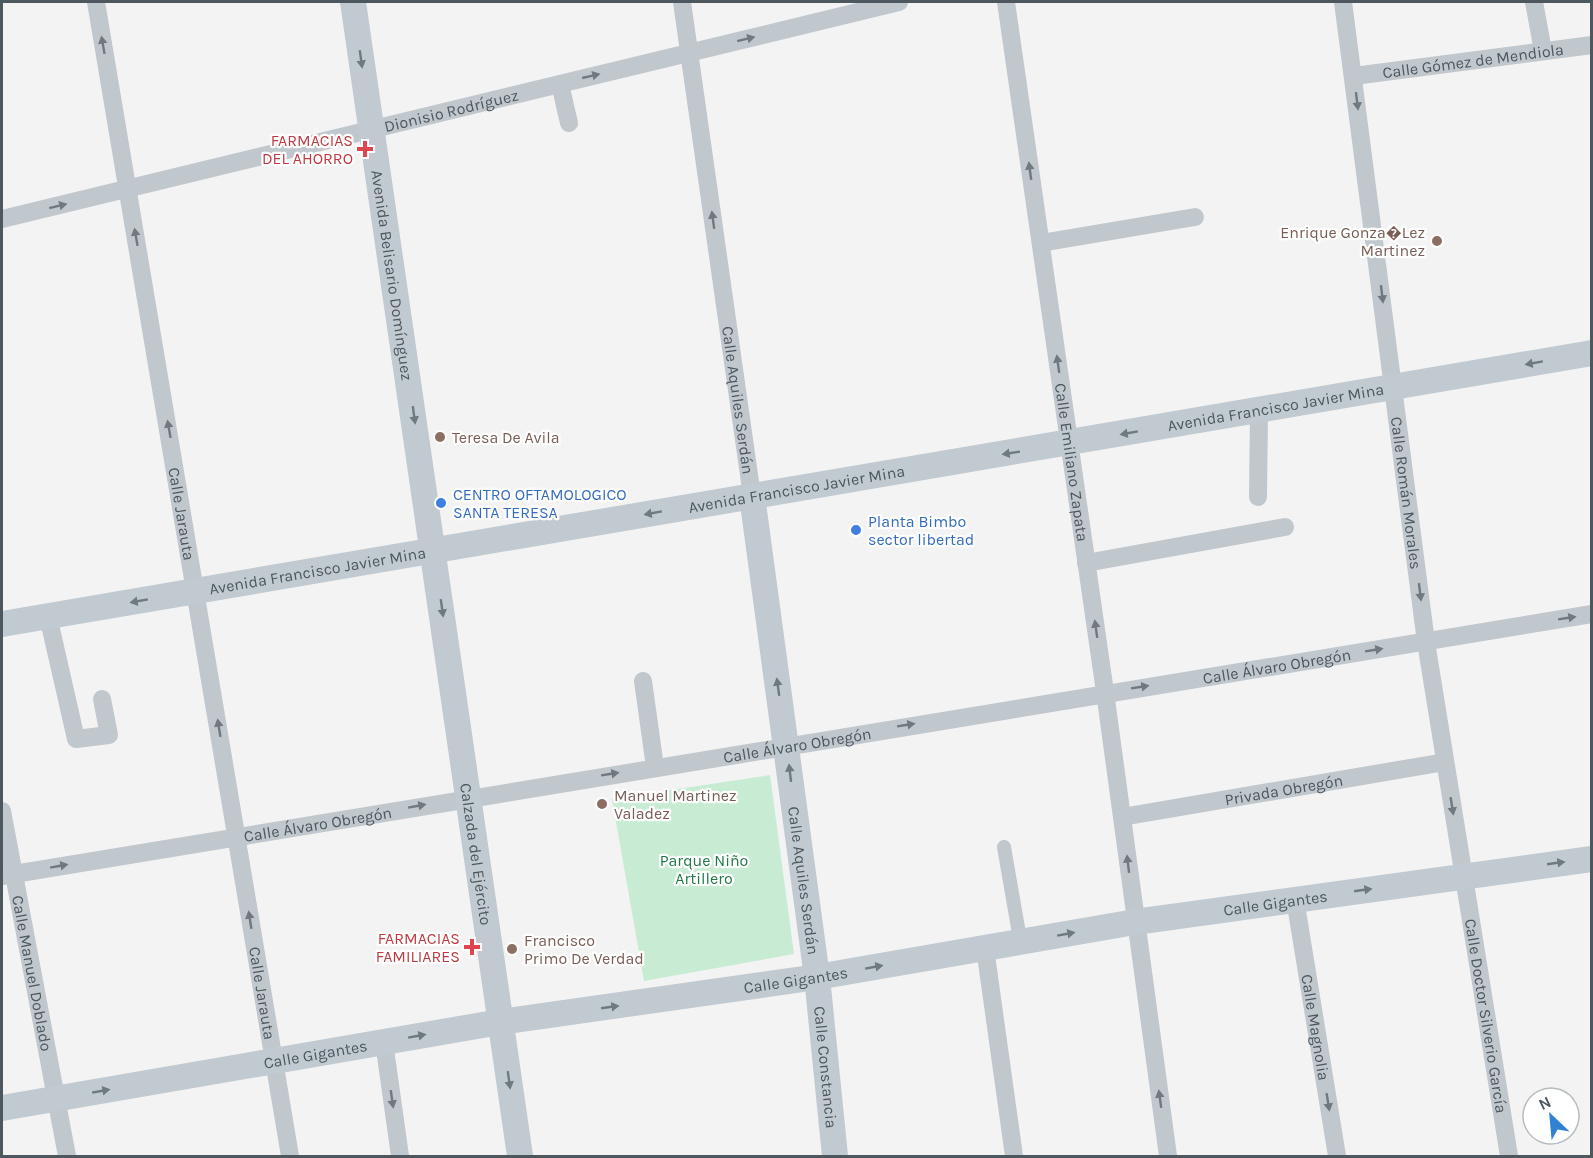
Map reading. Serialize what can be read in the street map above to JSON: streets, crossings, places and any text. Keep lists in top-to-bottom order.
{
  "streets": {
    "main road": [
      "Avenida Belisario Domínguez",
      "Calle Aquiles Serdán",
      "Avenida Francisco Javier Mina",
      "Calzada del Ejército",
      "Calle Gigantes",
      "Calle Constancia"
    ],
    "street": [
      "Calle Gómez de Mendiola",
      "Dionisio Rodríguez",
      "Calle Emiliano Zapata",
      "Calle Román Morales",
      "Calle Jarauta",
      "Calle Álvaro Obregón",
      "Privada Obregón",
      "Calle Manuel Doblado",
      "Calle Doctor Silverio García",
      "Calle Magnolia"
    ]
  },
  "crossings": [
    ["Calle Gómez de Mendiola", "Calle Román Morales"],
    ["Dionisio Rodríguez", "Avenida Belisario Domínguez"],
    ["Dionisio Rodríguez", "Calle Aquiles Serdán"],
    ["Dionisio Rodríguez", "Calle Jarauta"],
    ["Avenida Belisario Domínguez", "Avenida Francisco Javier Mina"],
    ["Avenida Belisario Domínguez", "Calzada del Ejército"],
    ["Calle Aquiles Serdán", "Avenida Francisco Javier Mina"],
    ["Calle Aquiles Serdán", "Calle Álvaro Obregón"],
    ["Calle Aquiles Serdán", "Calle Gigantes"],
    ["Calle Aquiles Serdán", "Calle Constancia"],
    ["Avenida Francisco Javier Mina", "Calle Emiliano Zapata"],
    ["Avenida Francisco Javier Mina", "Calle Román Morales"],
    ["Avenida Francisco Javier Mina", "Calle Jarauta"],
    ["Avenida Francisco Javier Mina", "Calzada del Ejército"],
    ["Calle Emiliano Zapata", "Calle Álvaro Obregón"],
    ["Calle Emiliano Zapata", "Privada Obregón"],
    ["Calle Emiliano Zapata", "Calle Gigantes"],
    ["Calle Román Morales", "Calle Álvaro Obregón"],
    ["Calle Román Morales", "Privada Obregón"],
    ["Calle Román Morales", "Calle Gigantes"],
    ["Calle Román Morales", "Calle Doctor Silverio García"],
    ["Calle Jarauta", "Calle Álvaro Obregón"],
    ["Calle Jarauta", "Calle Gigantes"],
    ["Calle Álvaro Obregón", "Calzada del Ejército"],
    ["Calle Álvaro Obregón", "Calle Manuel Doblado"],
    ["Calzada del Ejército", "Calle Gigantes"],
    ["Calle Gigantes", "Calle Manuel Doblado"],
    ["Calle Gigantes", "Calle Doctor Silverio García"],
    ["Calle Gigantes", "Calle Magnolia"],
    ["Calle Gigantes", "Calle Constancia"]
  ],
  "one_way": [
    "Dionisio Rodríguez",
    "Avenida Belisario Domínguez",
    "Calle Aquiles Serdán",
    "Avenida Francisco Javier Mina",
    "Calle Román Morales",
    "Calle Jarauta",
    "Calle Álvaro Obregón",
    "Calzada del Ejército",
    "Calle Gigantes",
    "Calle Magnolia"
  ],
  "parks": ["Parque Niño Artillero"],
  "places": {
    "health": ["FARMACIAS DEL AHORRO", "FARMACIAS FAMILIARES"],
    "other": [
      "Enrique Gonza�Lez Martinez",
      "Teresa De Avila",
      "CENTRO OFTAMOLOGICO SANTA TERESA",
      "Planta Bimbo sector libertad",
      "Manuel Martinez Valadez",
      "Francisco Primo De Verdad"
    ]
  },
  "north": "top left"
}
